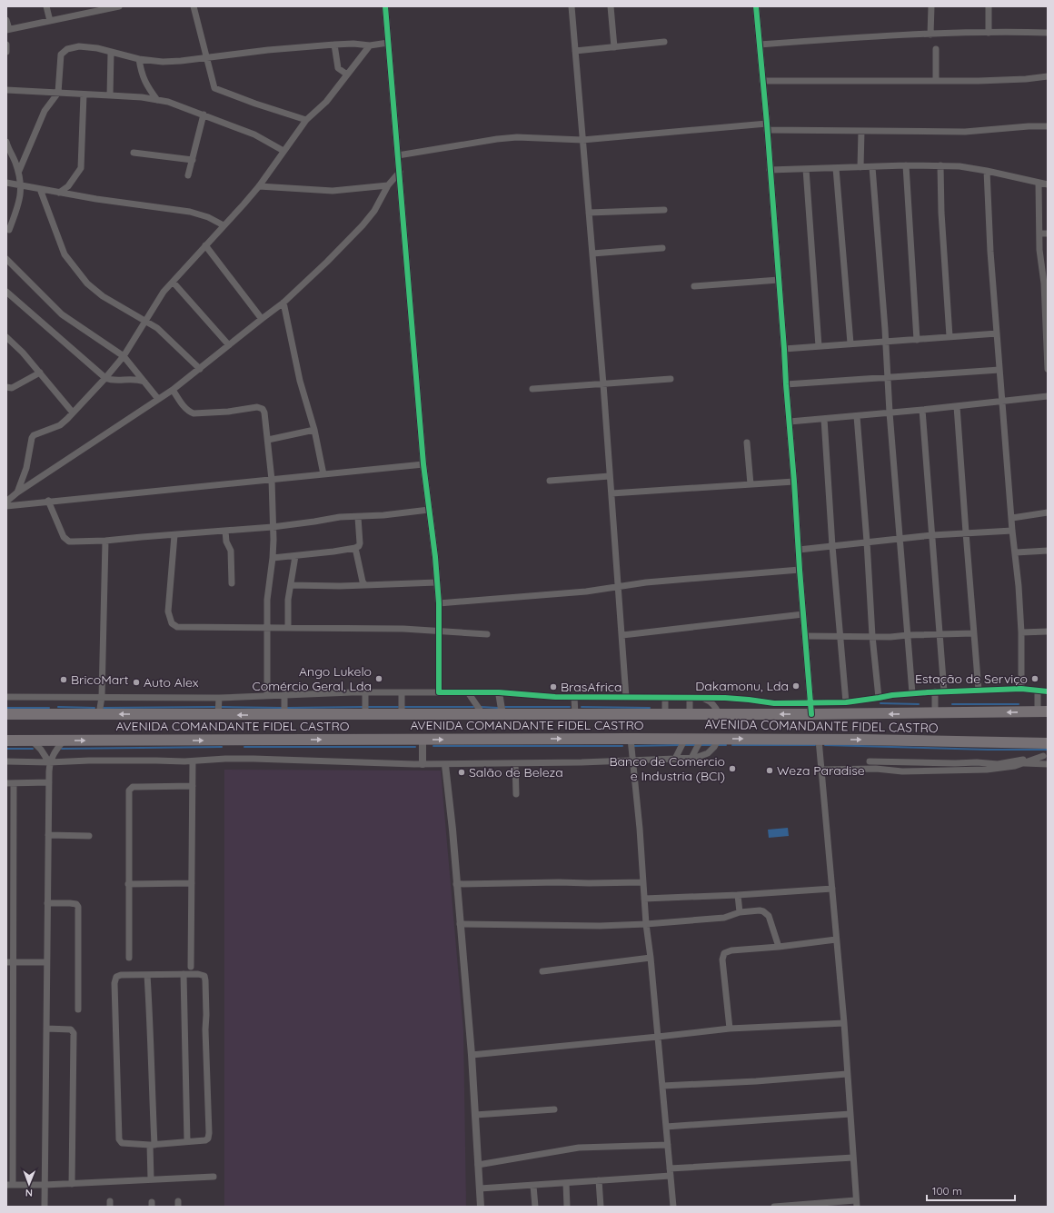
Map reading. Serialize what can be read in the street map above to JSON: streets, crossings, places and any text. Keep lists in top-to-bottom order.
{
  "streets": {
    "highway": ["AVENIDA COMANDANTE FIDEL CASTRO"]
  },
  "places": [
    "Ango Lukelo Comércio Geral, Lda",
    "Estação de Serviço",
    "BricoMart",
    "Auto Alex",
    "Dakamonu, Lda",
    "BrasAfrica",
    "Banco de Comercio e Industria (BCI)",
    "Weza Paradise",
    "Salão de Beleza"
  ],
  "scale_bar": "100 m",
  "north": "bottom"
}
